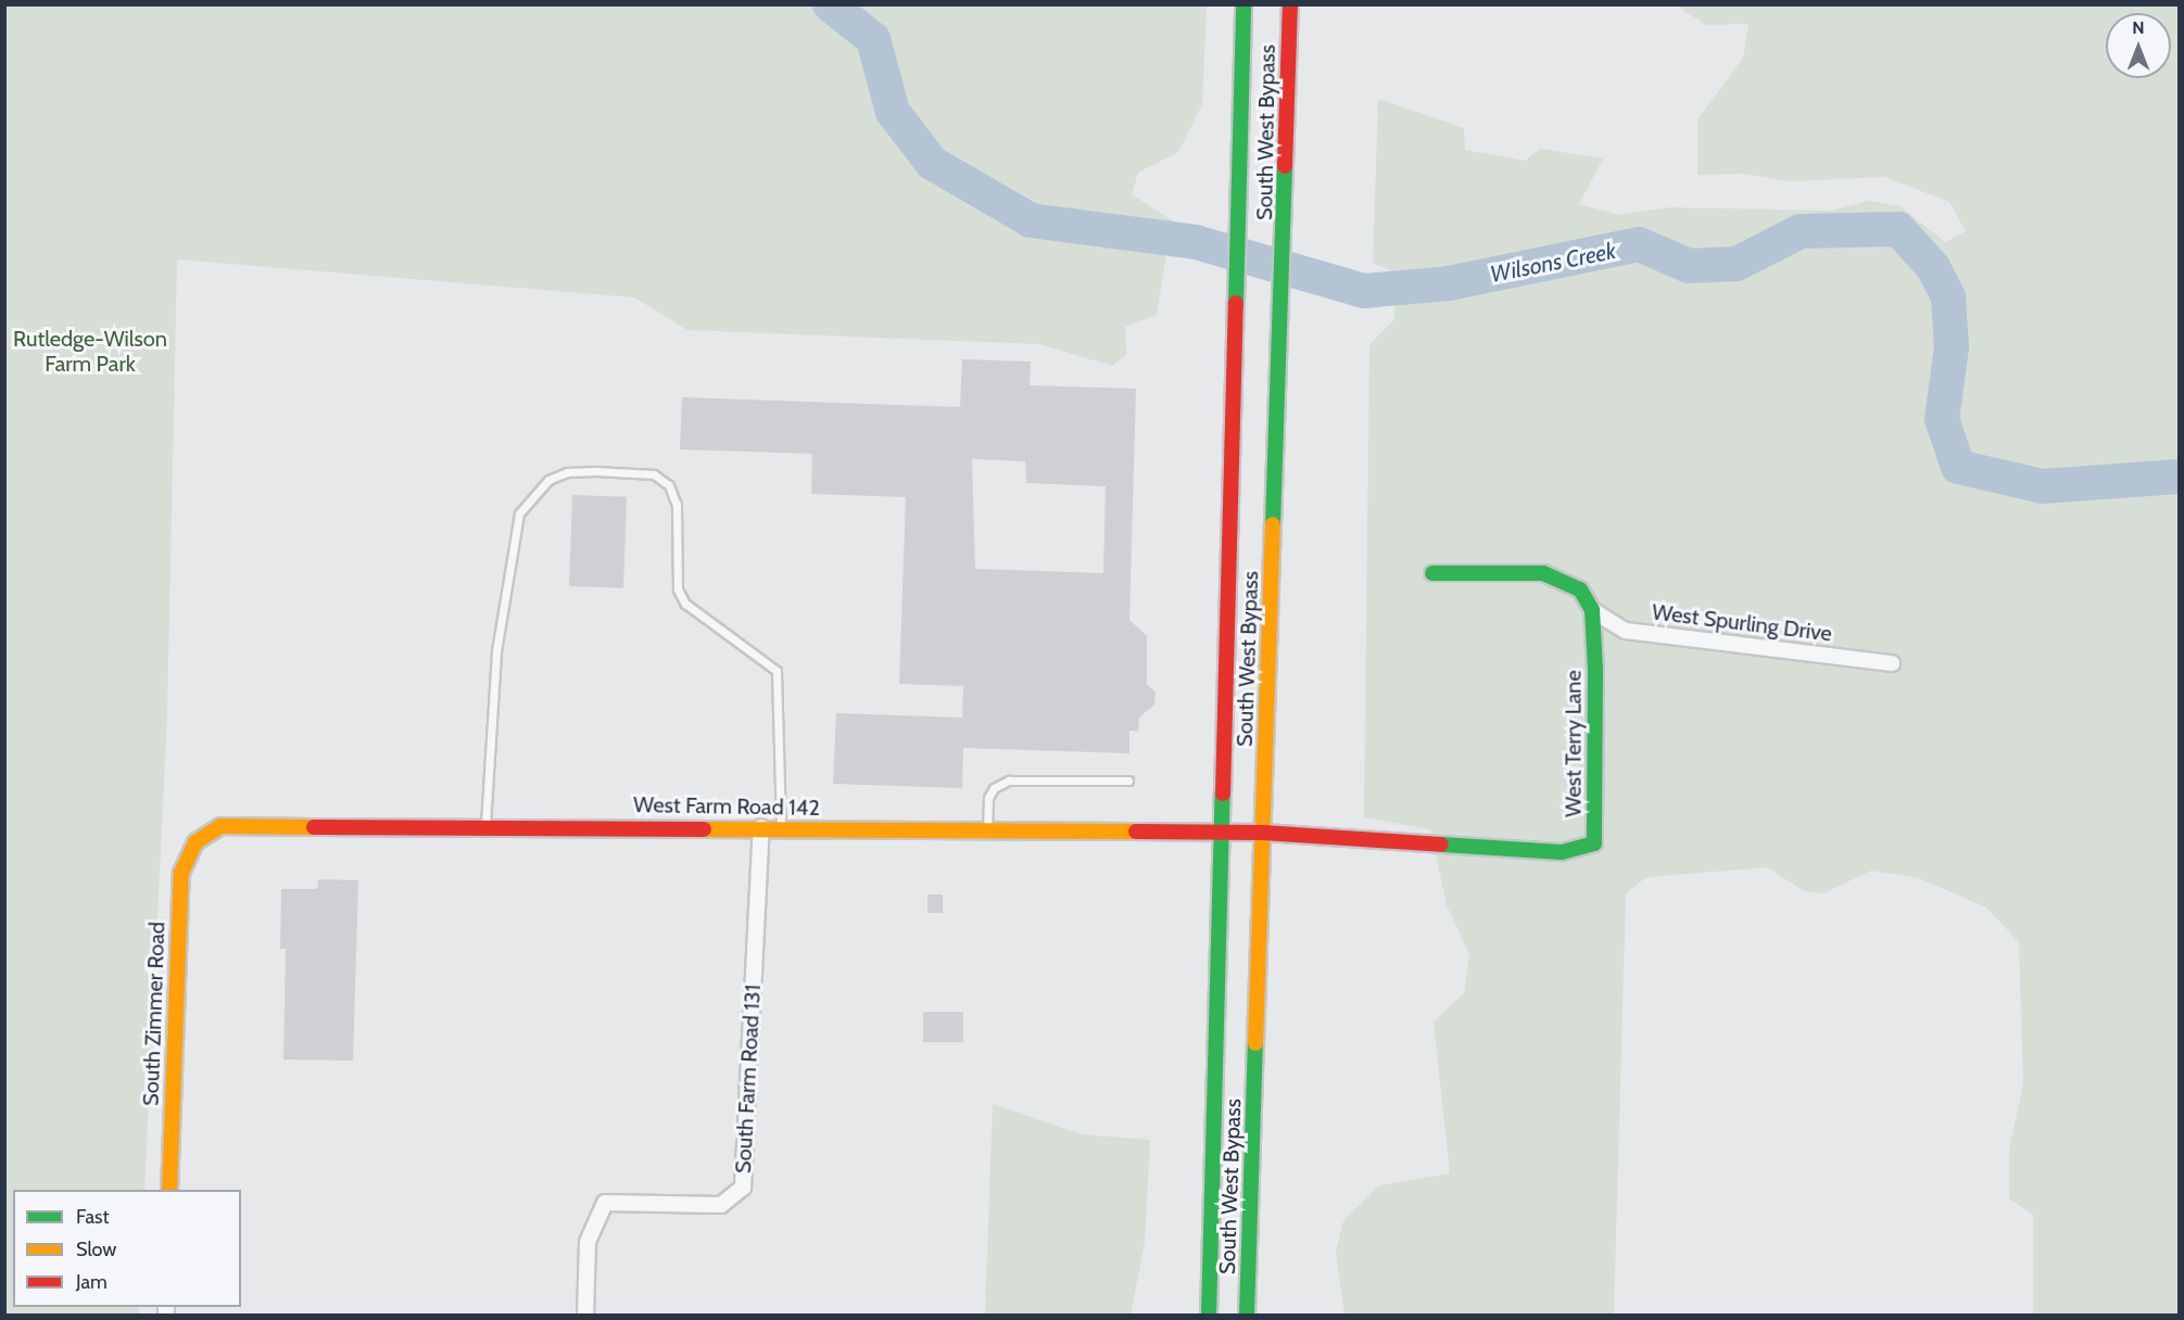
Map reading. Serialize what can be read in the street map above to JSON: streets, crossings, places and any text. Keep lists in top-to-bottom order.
{
  "streets": {
    "main road": [
      "South West Bypass",
      "West Terry Lane",
      "West Farm Road 142",
      "South Zimmer Road"
    ],
    "street": ["West Spurling Drive", "South Farm Road 131"]
  },
  "crossings": [
    ["South West Bypass", "West Terry Lane"],
    ["South West Bypass", "West Farm Road 142"],
    ["West Spurling Drive", "West Terry Lane"],
    ["West Terry Lane", "West Farm Road 142"],
    ["West Farm Road 142", "South Zimmer Road"],
    ["West Farm Road 142", "South Farm Road 131"]
  ],
  "water": ["Wilsons Creek"],
  "parks": ["Rutledge-Wilson Farm Park"],
  "legend": ["Fast", "Slow", "Jam"],
  "north": "top"
}
